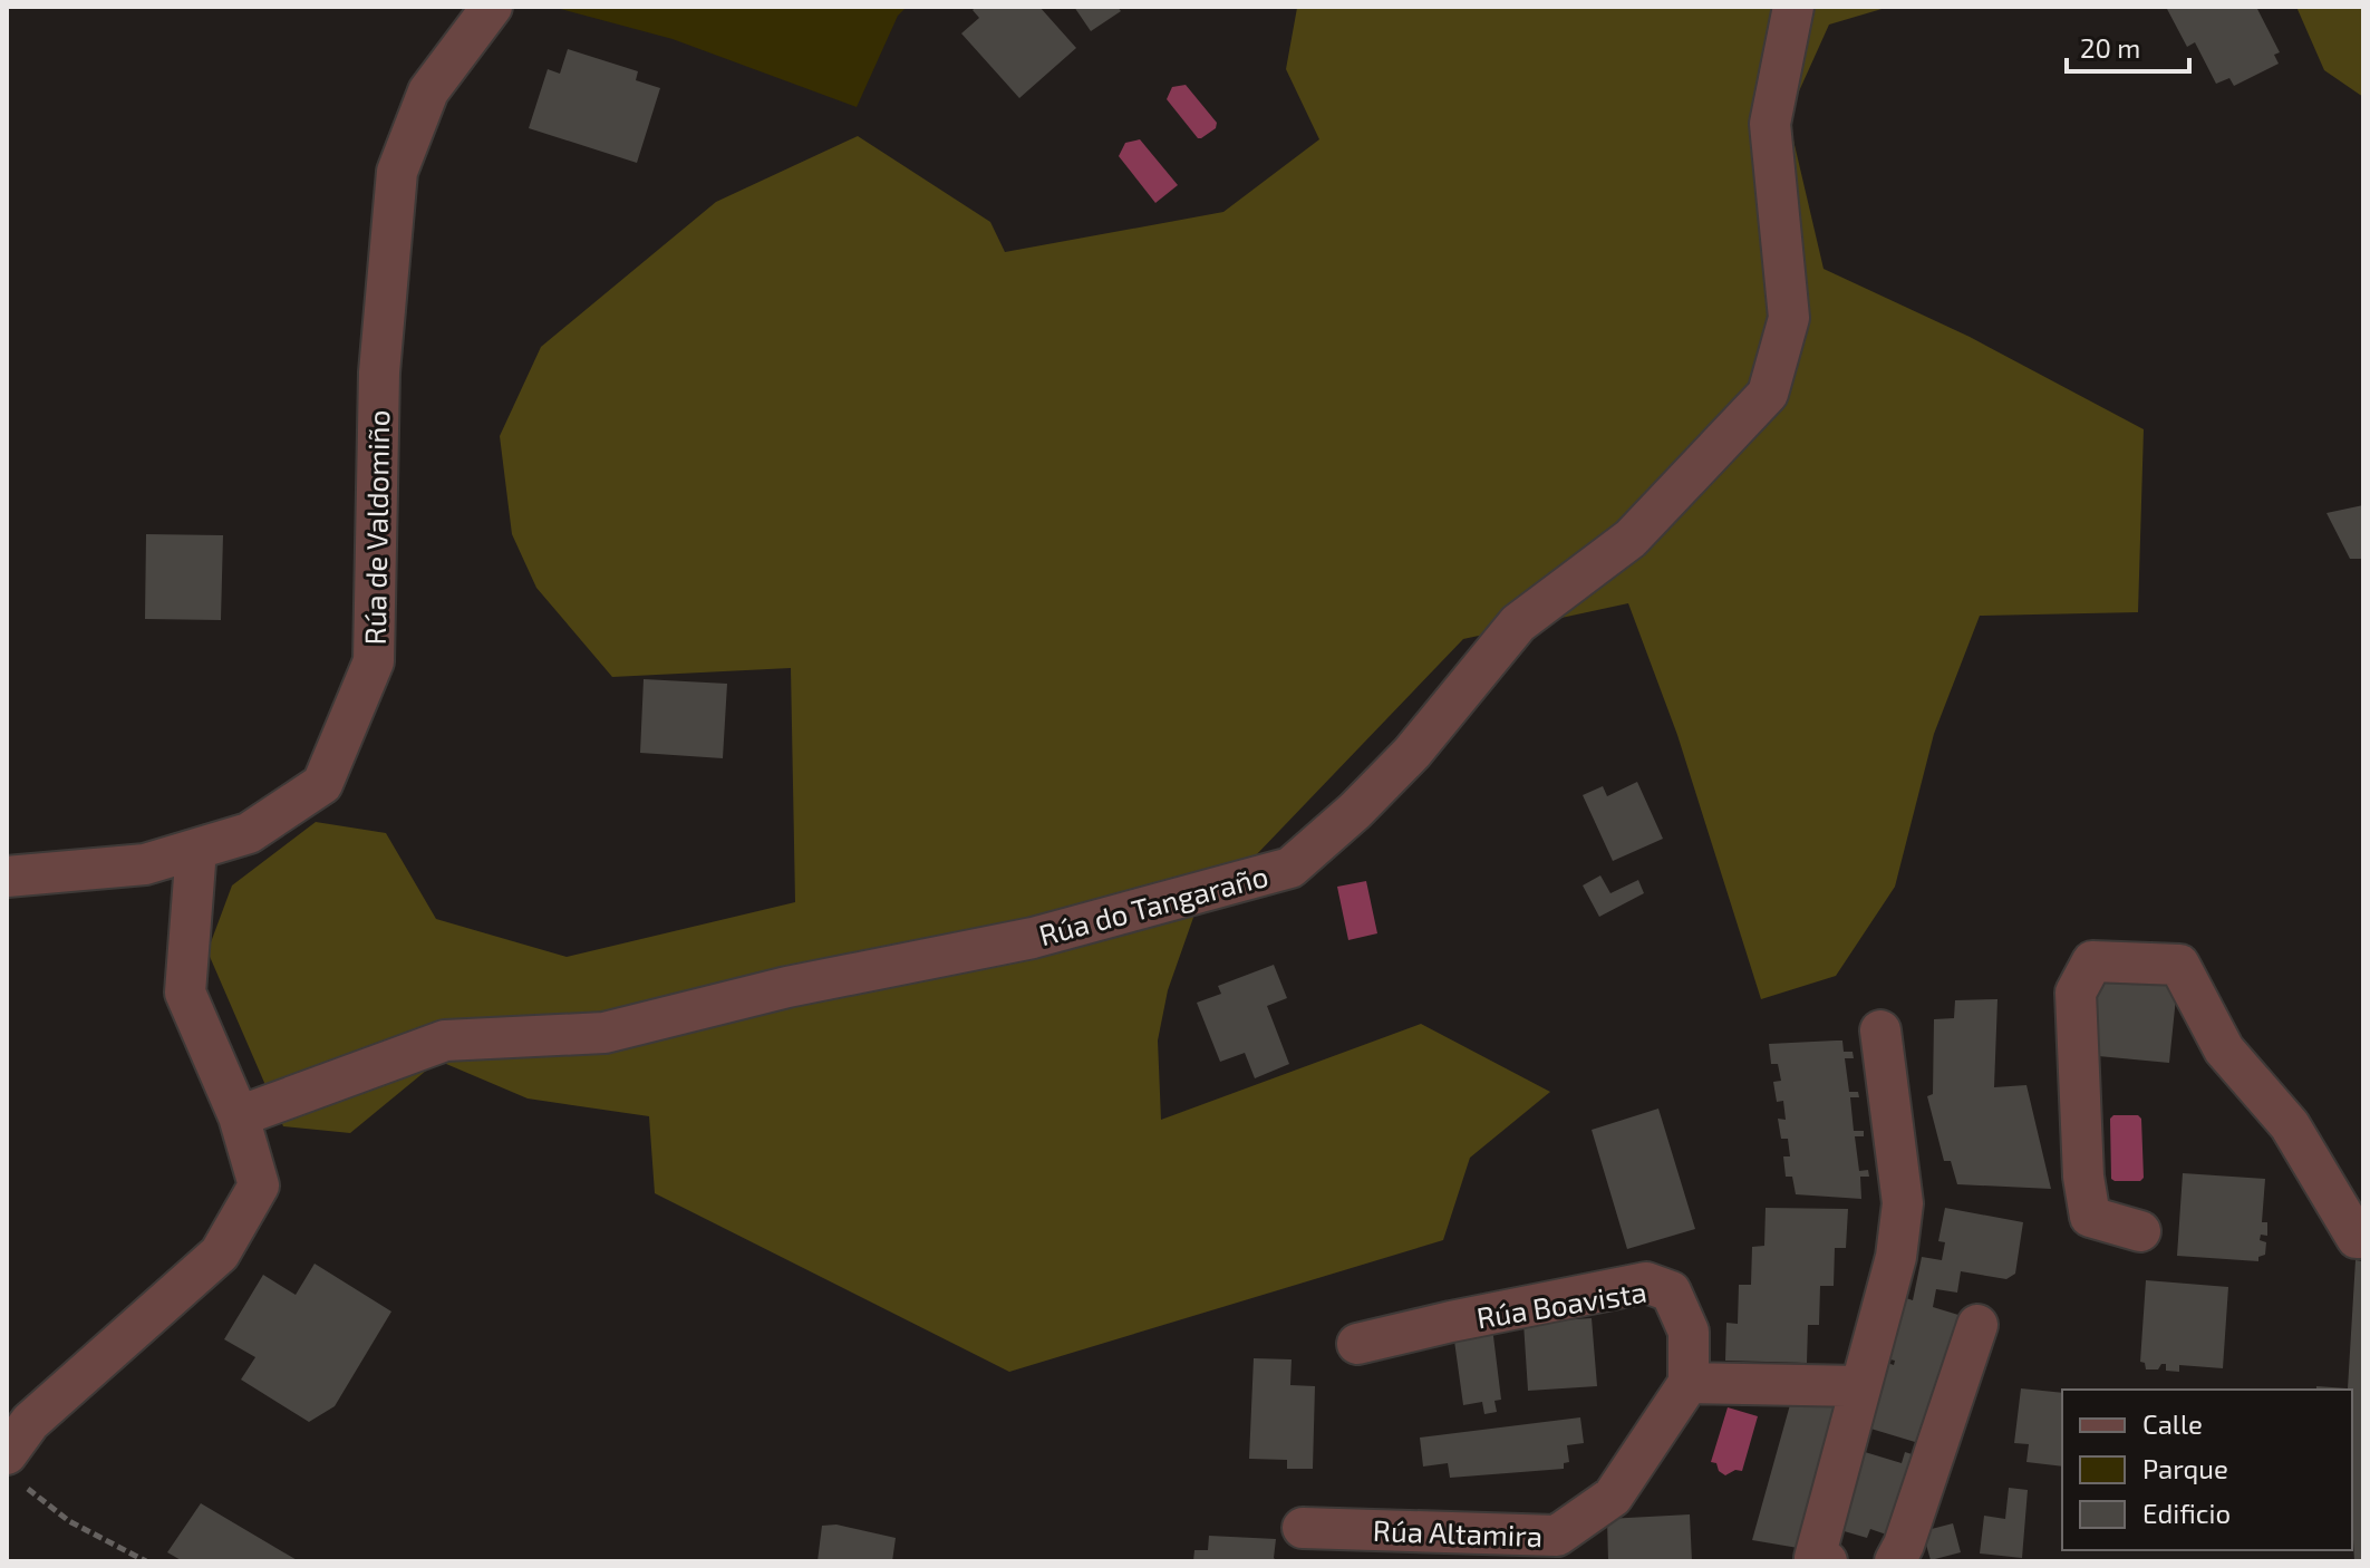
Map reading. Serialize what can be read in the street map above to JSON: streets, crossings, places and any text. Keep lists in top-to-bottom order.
{
  "streets": {
    "street": [
      "Rúa de Valdomiño",
      "Rúa do Tangaraño",
      "Rúa Boavista",
      "Rúa Altamira"
    ]
  },
  "crossings": [
    ["Rúa Boavista", "Rúa Altamira"]
  ],
  "legend": ["Calle", "Parque", "Edificio"],
  "scale_bar": "20 m"
}
